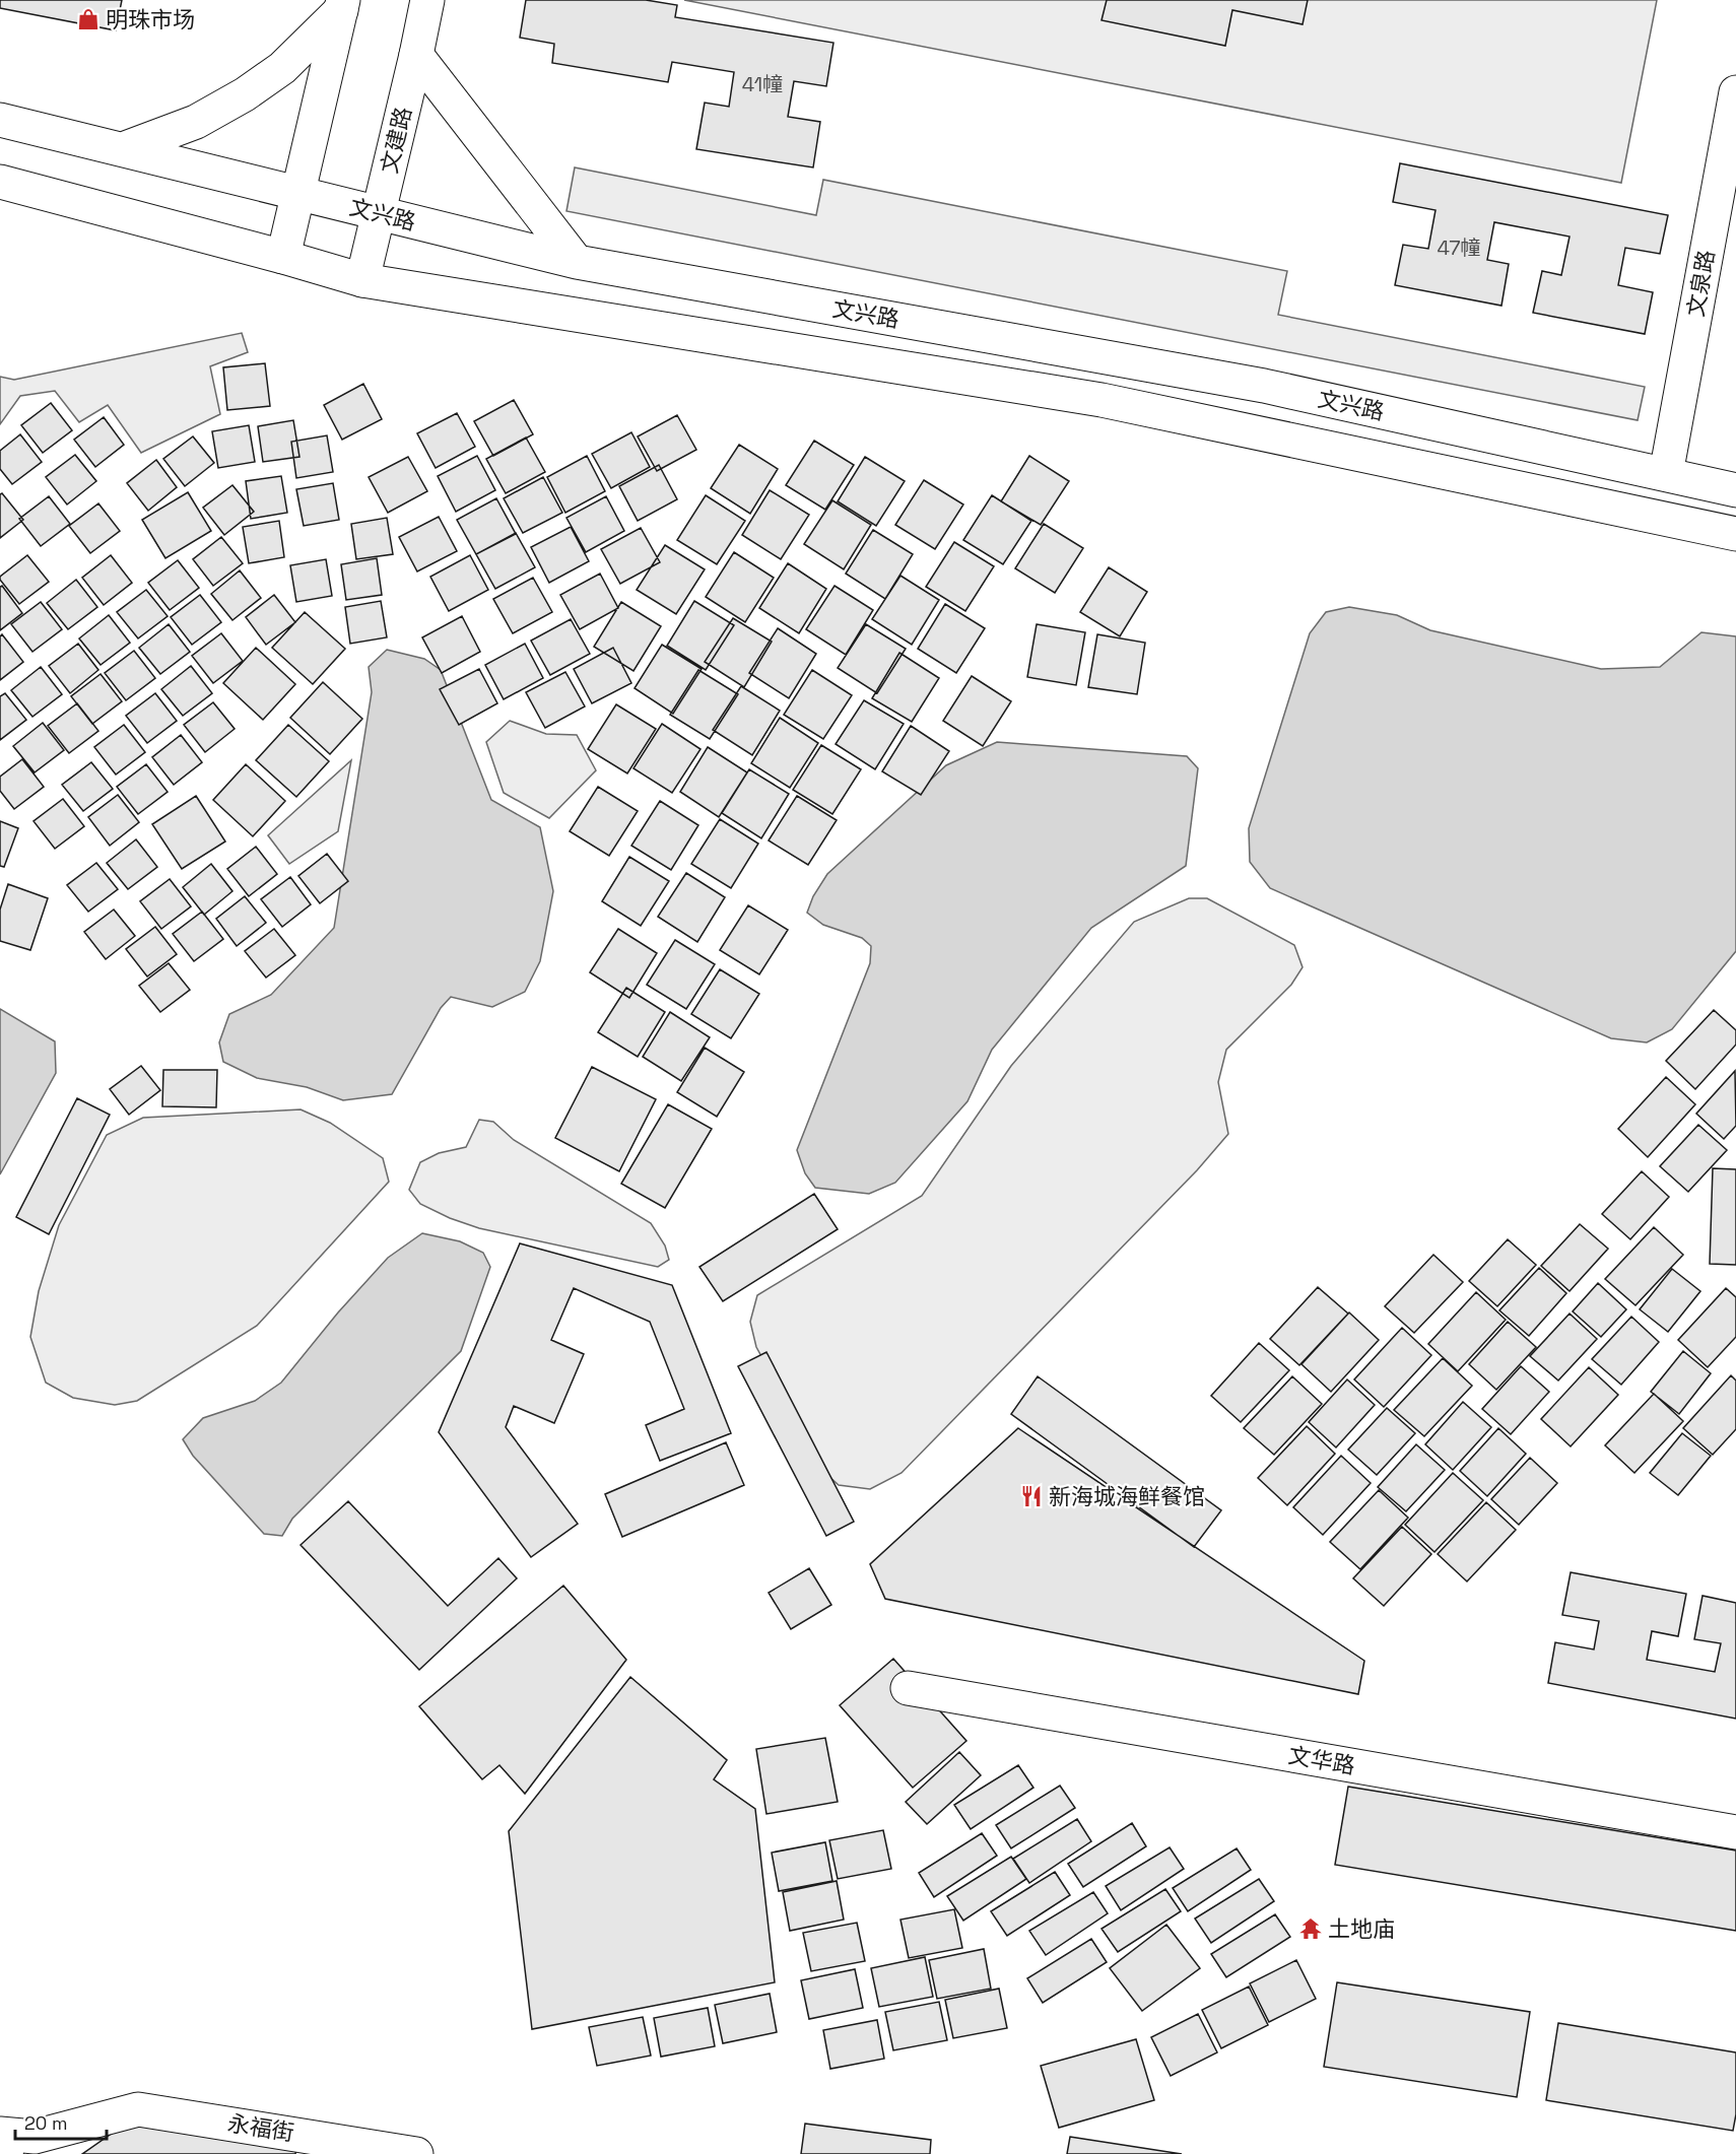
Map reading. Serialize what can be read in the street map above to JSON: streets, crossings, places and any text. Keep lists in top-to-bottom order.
{
  "streets": {
    "street": [
      "文建路",
      "文兴路",
      "文泉路",
      "文华路",
      "永福街"
    ]
  },
  "crossings": [
    ["文建路", "文兴路"],
    ["文兴路", "文泉路"]
  ],
  "places": {
    "shop": ["明珠市场"],
    "restaurant": ["新海城海鲜餐馆"],
    "temple": ["土地庙"]
  },
  "house_numbers": ["41幢", "47幢"],
  "scale_bar": "20 m"
}
